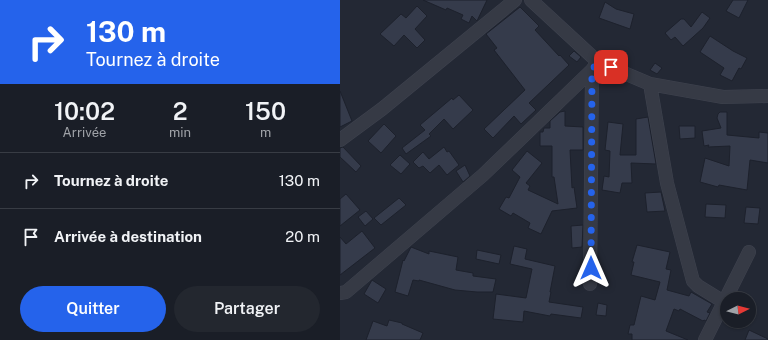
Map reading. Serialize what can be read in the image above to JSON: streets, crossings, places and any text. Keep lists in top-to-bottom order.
{
  "north": "right",
  "page": {
    "turn": ["130 m", "Tournez à droite"],
    "eta": [
      "10:02",
      "Arrivée",
      "2",
      "min",
      "150",
      "m"
    ],
    "list": [
      {
        "name": "Tournez à droite",
        "value": "130 m"
      },
      {
        "name": "Arrivée à destination",
        "value": "20 m"
      }
    ],
    "buttons": ["Quitter", "Partager"]
  }
}
